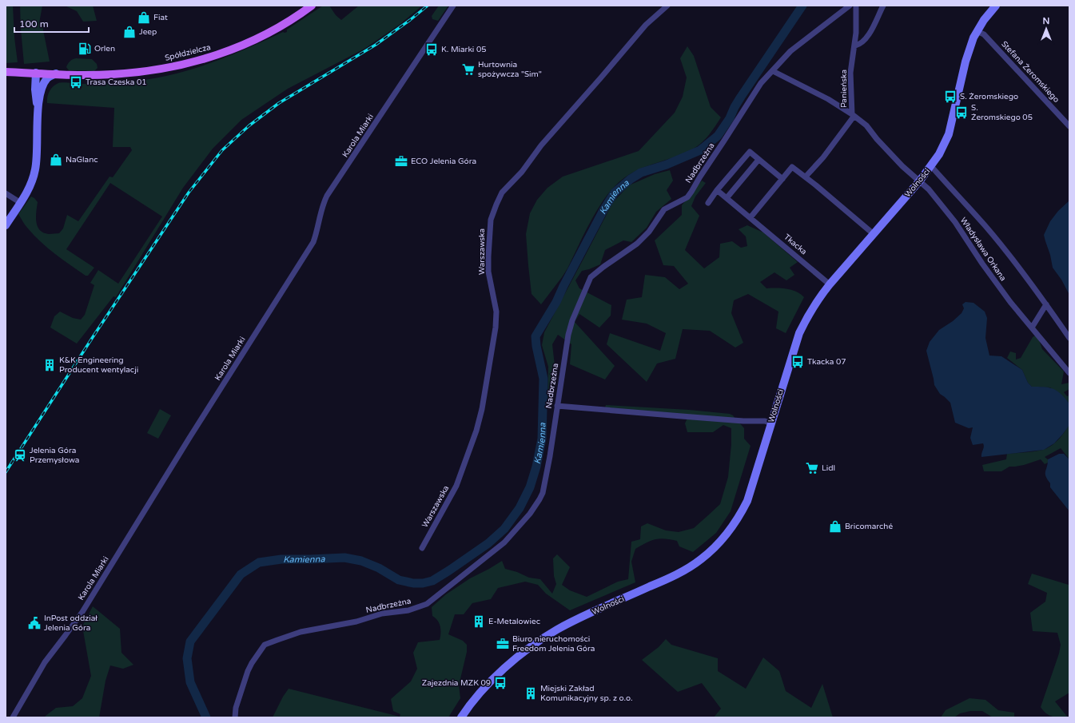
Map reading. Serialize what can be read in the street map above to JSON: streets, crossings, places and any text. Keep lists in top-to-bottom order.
{
  "streets": {
    "main road": ["Spółdzielcza"],
    "street": [
      "Stefana Żeromskiego",
      "Panieńska",
      "Karola Miarki",
      "Nadbrzeżna",
      "Wolności",
      "Tkacka",
      "Władysława Orkana",
      "Warszawska"
    ]
  },
  "crossings": [
    ["Stefana Żeromskiego", "Wolności"],
    ["Panieńska", "Wolności"],
    ["Panieńska", "Władysława Orkana"],
    ["Wolności", "Tkacka"],
    ["Wolności", "Władysława Orkana"]
  ],
  "water": ["Kamienna"],
  "places": {
    "shop": [
      "Fiat",
      "Jeep",
      "NaGlanc",
      "Bricomarché"
    ],
    "fuel station": ["Orlen"],
    "bus stop": [
      "K. Miarki 05",
      "Trasa Czeska 01",
      "S. Żeromskiego",
      "S. Żeromskiego 05",
      "Tkacka 07",
      "Zajezdnia MZK 09"
    ],
    "supermarket": ["Hurtownia spożywcza \"Sim\"", "Lidl"],
    "office": ["ECO Jelenia Góra", "Biuro nieruchomości Freedom Jelenia Góra"],
    "building": ["K&K Engineering Producent wentylacji", "E-Metalowiec", "Miejski Zakład Komunikacyjny sp. z o.o."],
    "station": ["Jelenia Góra Przemysłowa"],
    "public building": ["InPost oddział Jelenia Góra"]
  },
  "scale_bar": "100 m",
  "north": "top"
}
